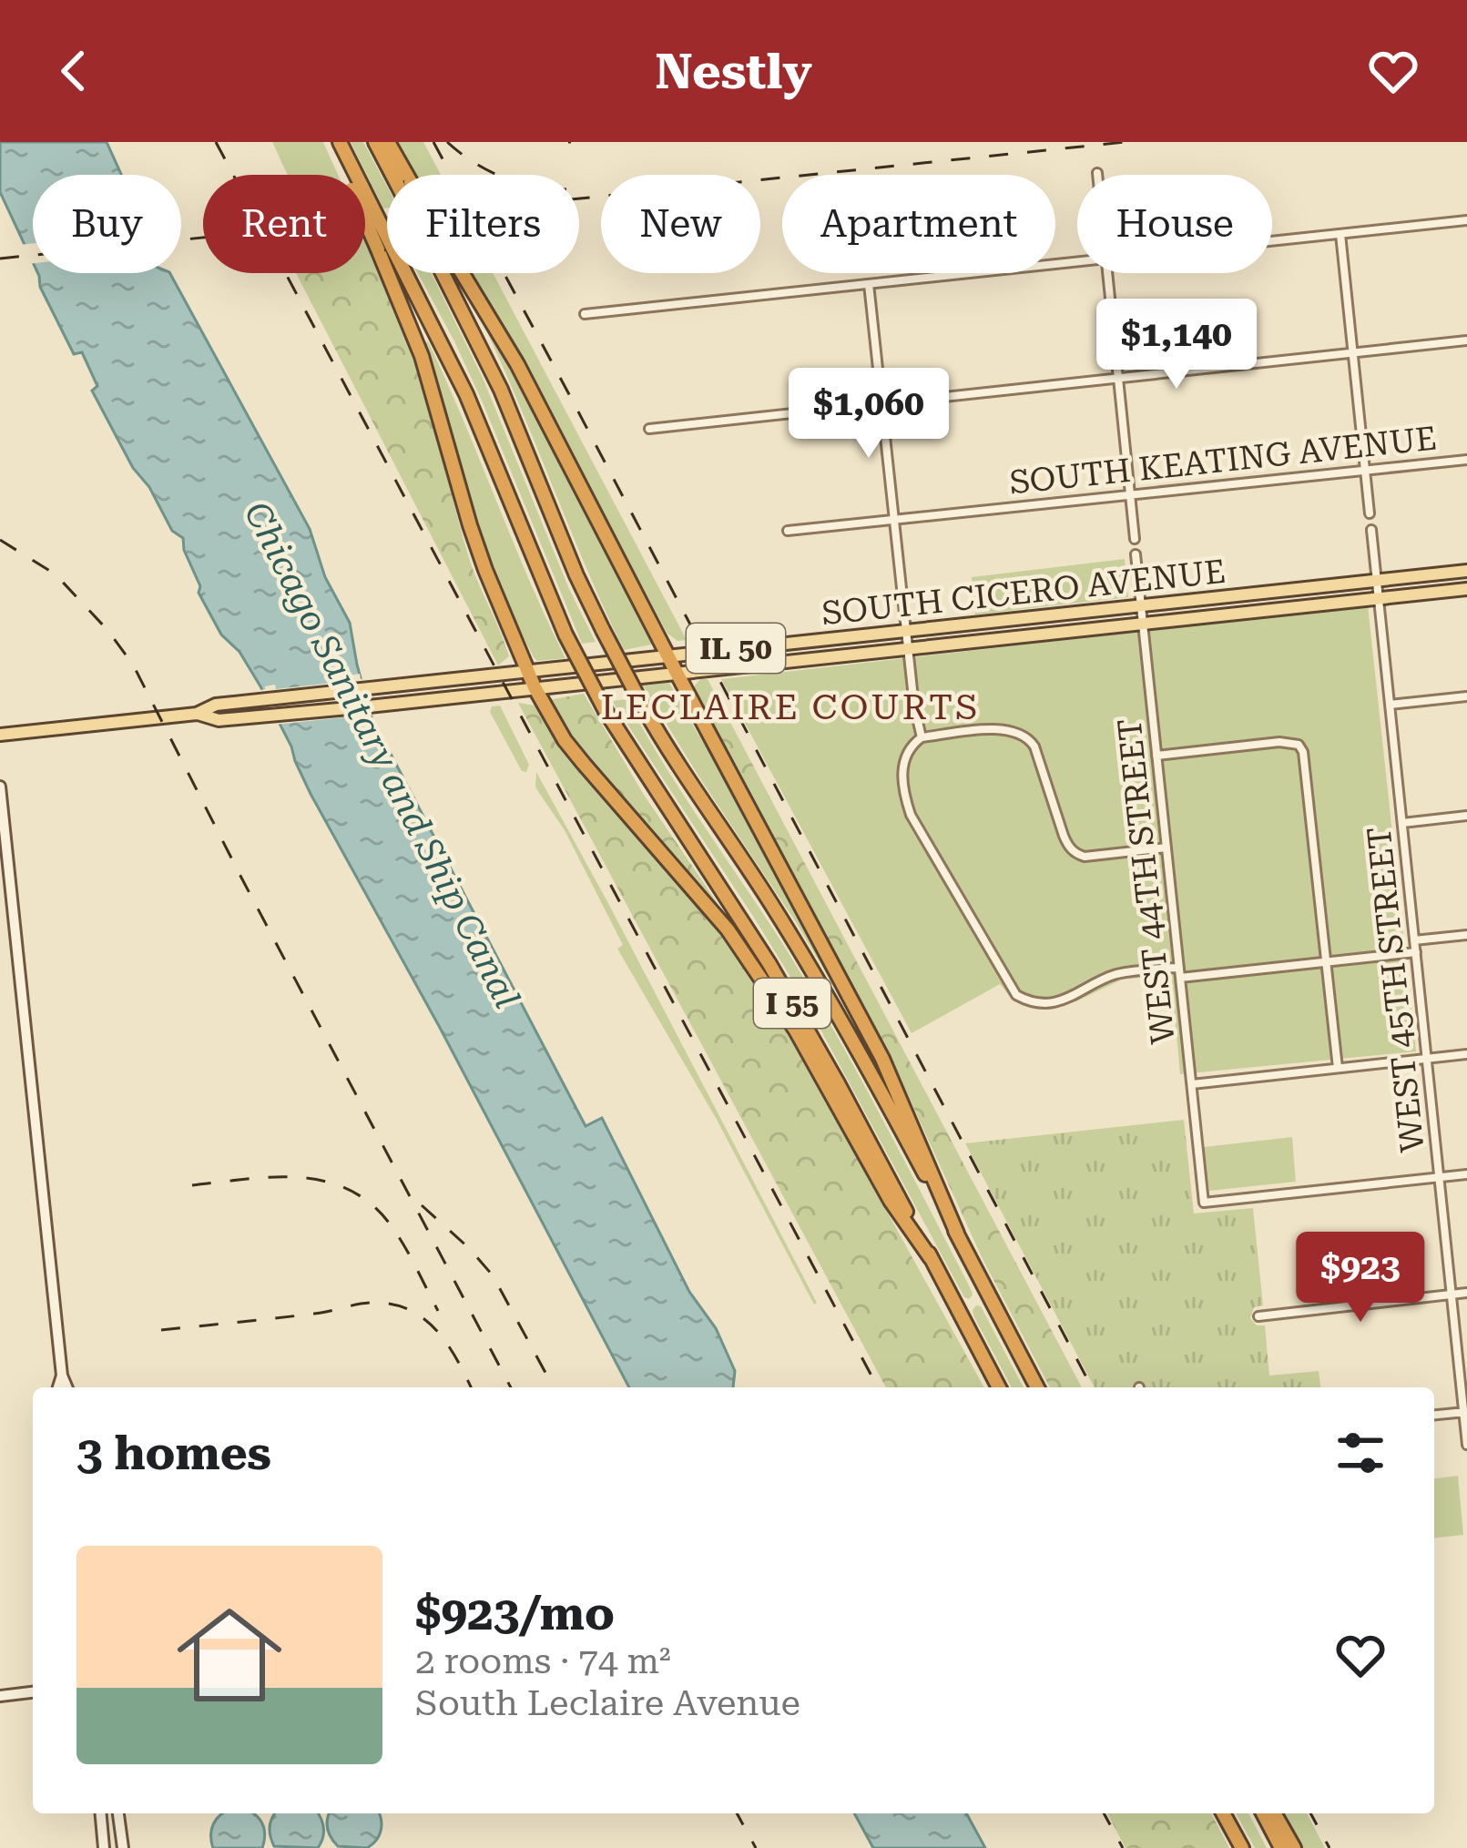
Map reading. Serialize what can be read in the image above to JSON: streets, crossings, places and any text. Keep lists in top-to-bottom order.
{
  "streets": {
    "highway": ["I 55"],
    "main road": ["SOUTH CICERO AVENUE", "IL 50"],
    "street": ["SOUTH KEATING AVENUE", "WEST 44TH STREET", "WEST 45TH STREET"]
  },
  "crossings": [
    ["SOUTH CICERO AVENUE", "WEST 44TH STREET"],
    ["SOUTH CICERO AVENUE", "WEST 45TH STREET"],
    ["WEST 44TH STREET", "WEST 45TH STREET"]
  ],
  "districts": ["LECLAIRE COURTS"],
  "water": ["Chicago Sanitary and Ship Canal"],
  "page": {
    "header": "Nestly",
    "chip": [
      "Buy",
      "Rent",
      "Filters",
      "New",
      "Apartment",
      "House"
    ],
    "price": ["$1,140", "$1,060", "$923"],
    "heading": "3 homes",
    "list": [
      {
        "name": "$923/mo",
        "note": "2 rooms · 74 m² · South Leclaire Avenue"
      }
    ]
  }
}
